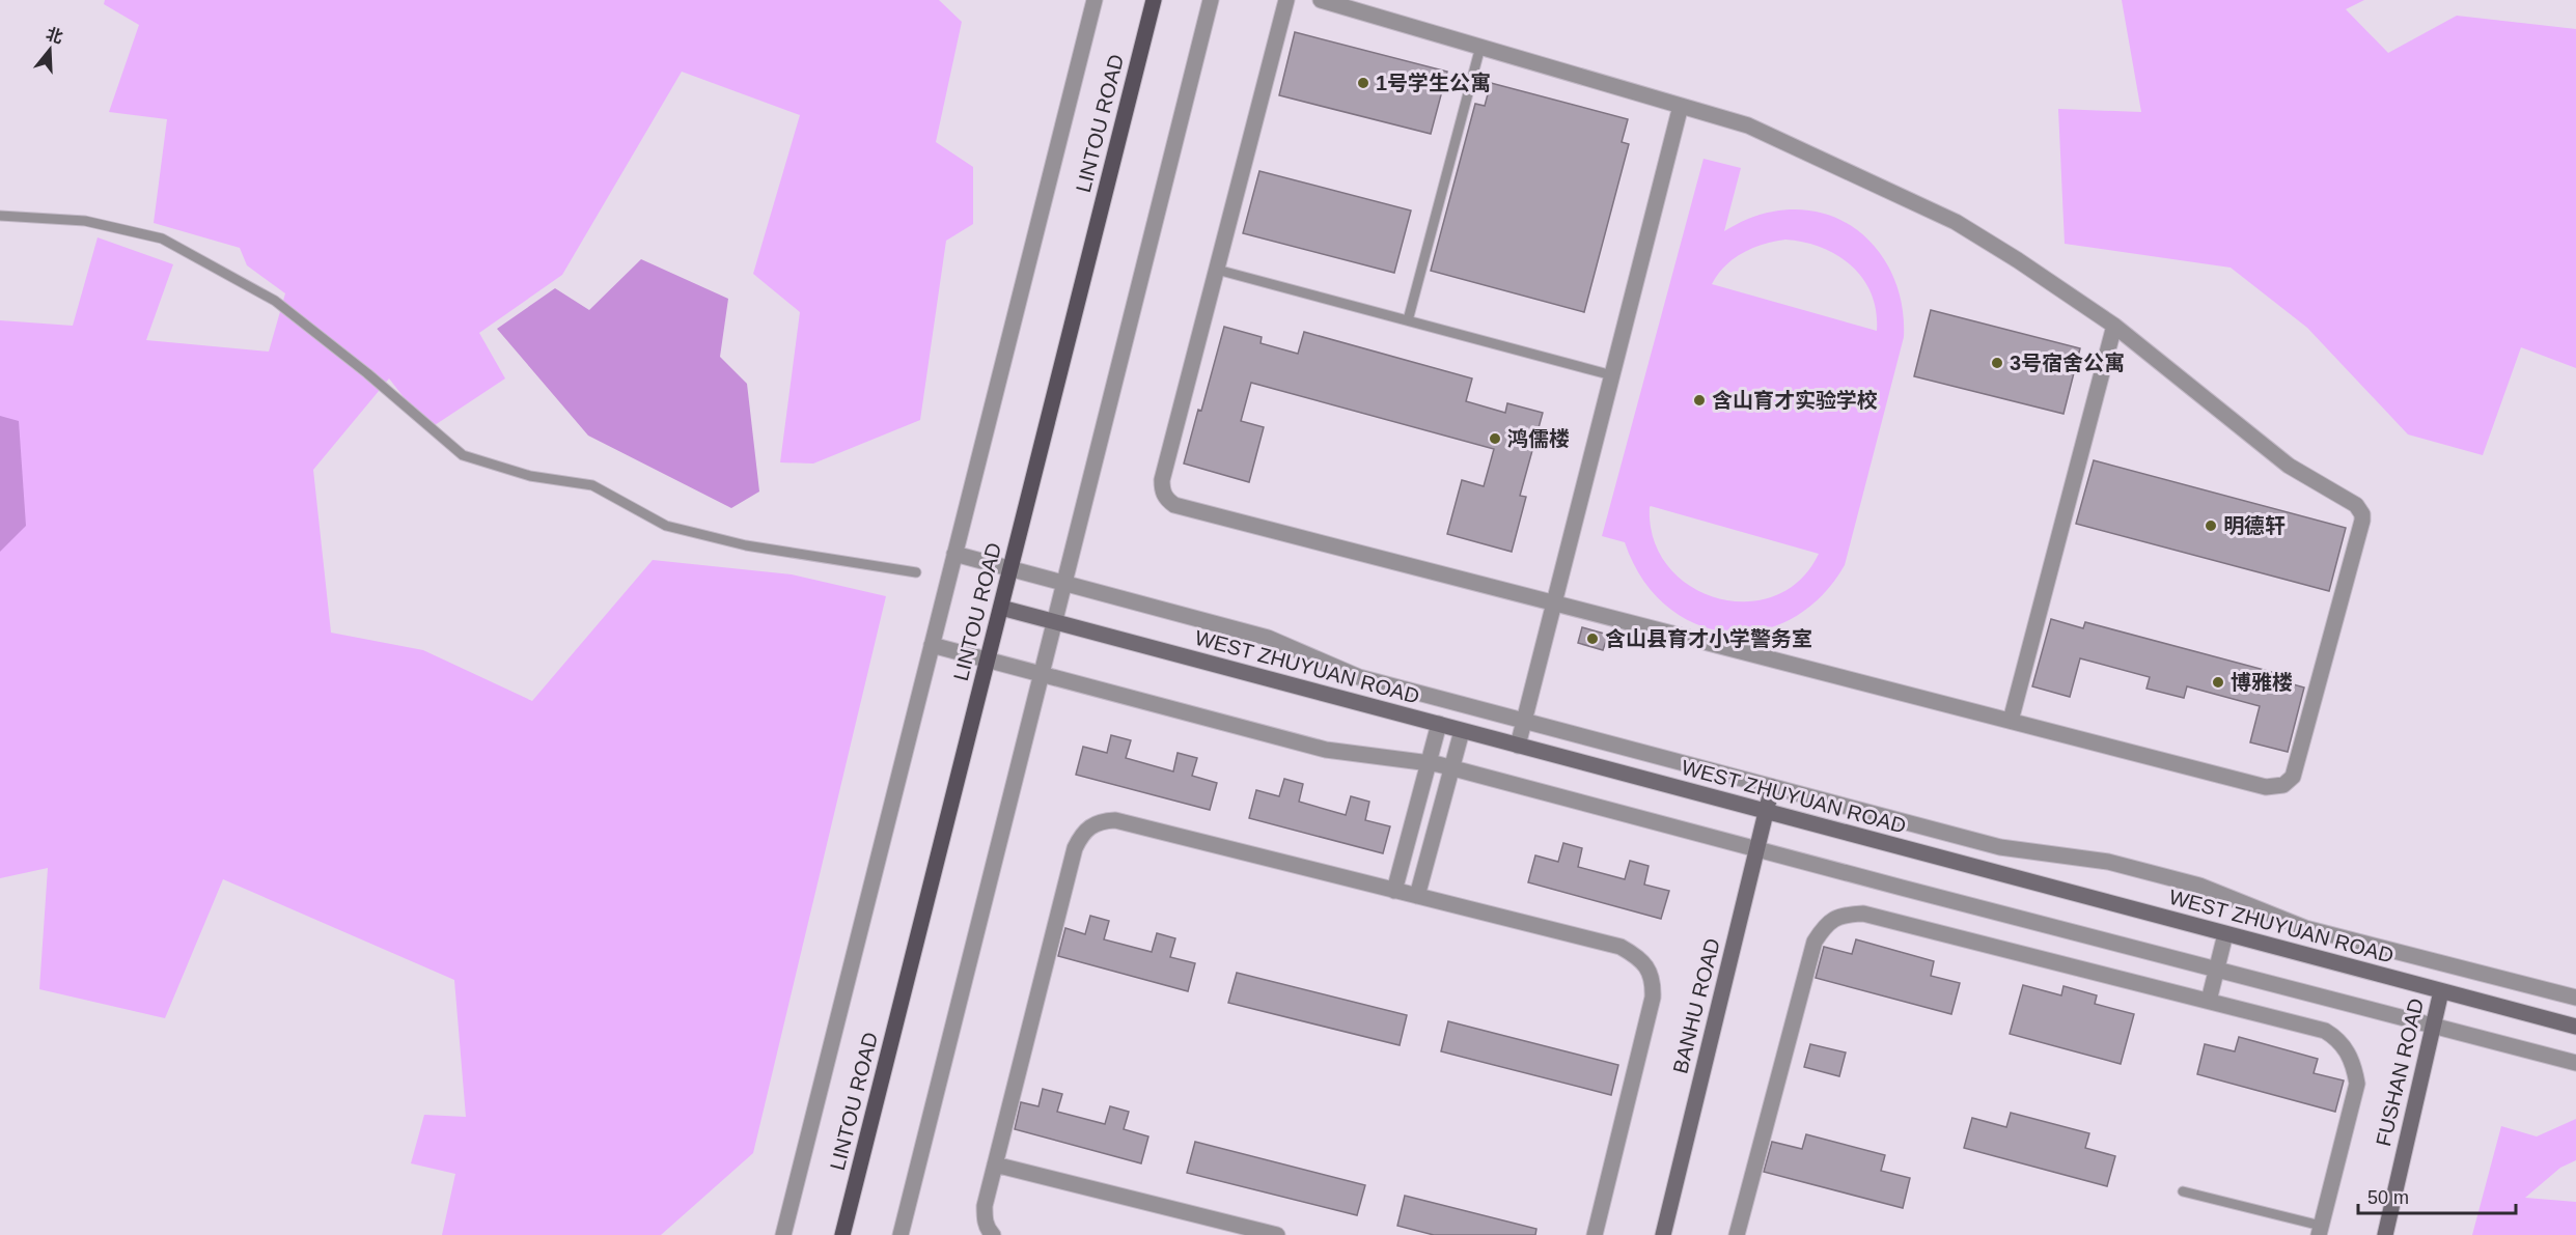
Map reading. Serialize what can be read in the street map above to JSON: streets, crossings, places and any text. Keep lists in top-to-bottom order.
{
  "streets": {
    "main road": [
      "LINTOU ROAD",
      "WEST ZHUYUAN ROAD",
      "BANHU ROAD",
      "FUSHAN ROAD"
    ]
  },
  "crossings": [
    ["LINTOU ROAD", "WEST ZHUYUAN ROAD"],
    ["WEST ZHUYUAN ROAD", "BANHU ROAD"],
    ["WEST ZHUYUAN ROAD", "FUSHAN ROAD"]
  ],
  "places": [
    "1号学生公寓",
    "3号宿舍公寓",
    "含山育才实验学校",
    "鸿儒楼",
    "明德轩",
    "含山县育才小学警务室",
    "博雅楼"
  ],
  "scale_bar": "50 m",
  "north": "top"
}
